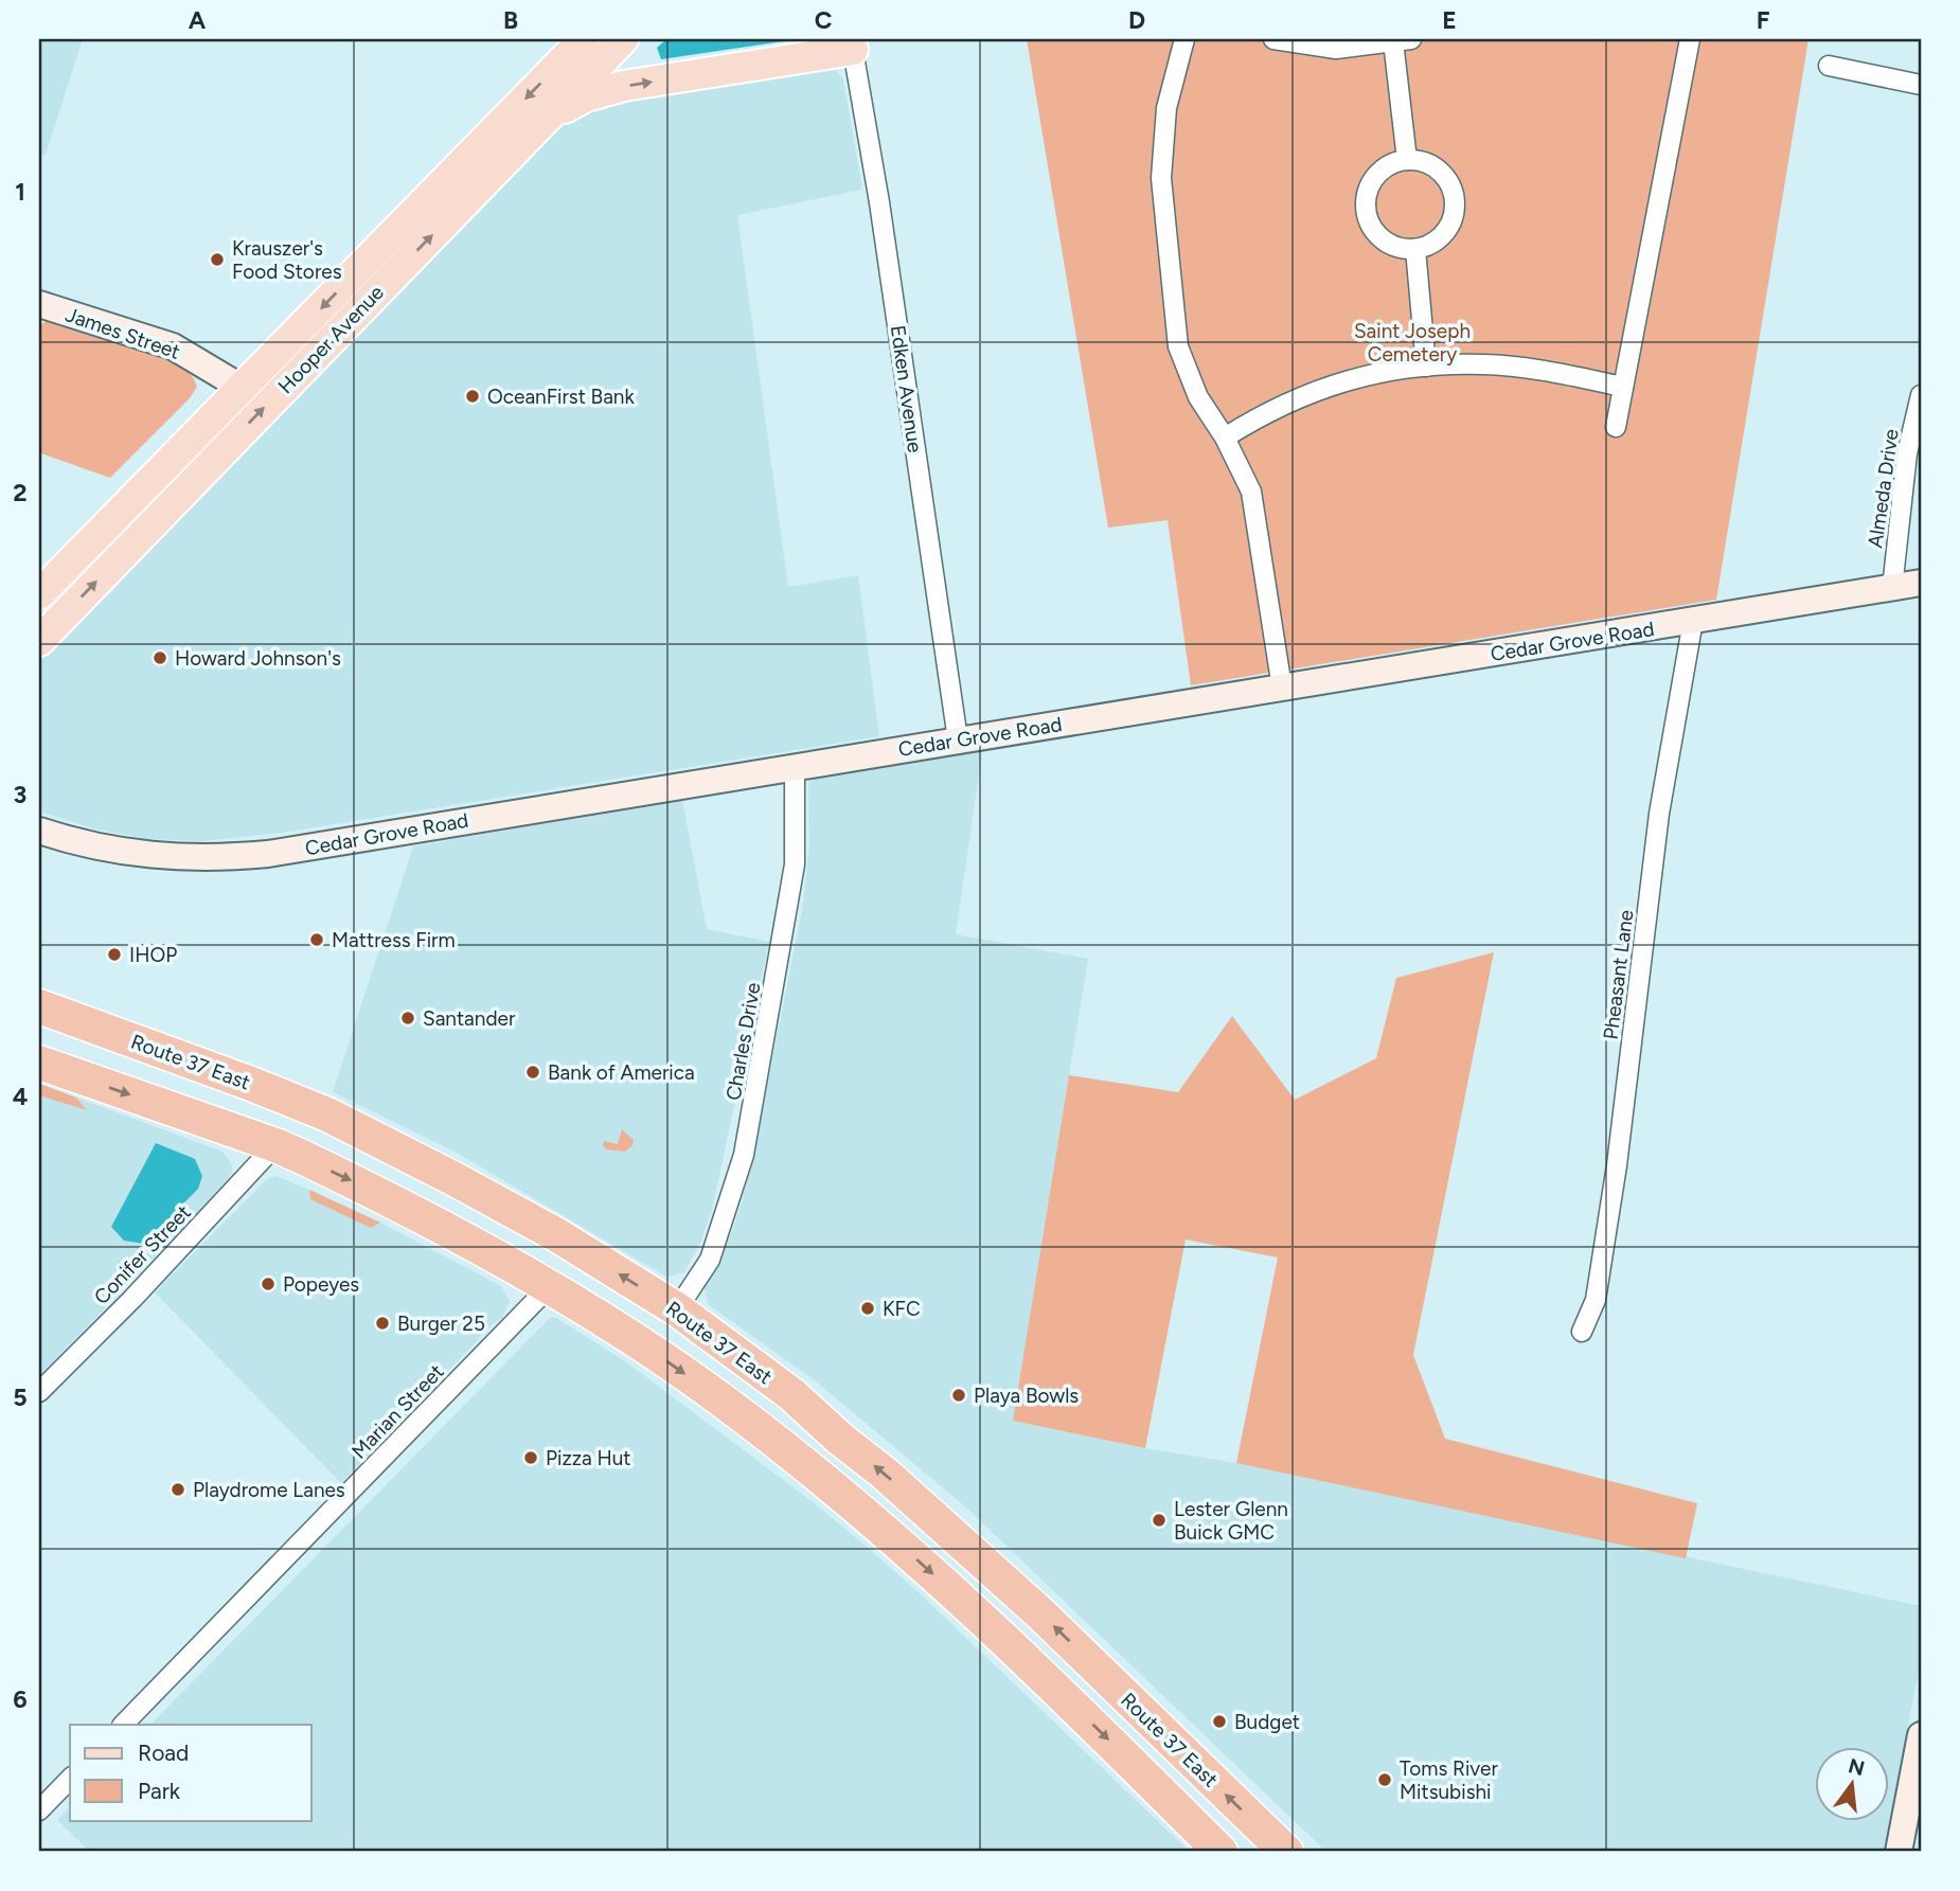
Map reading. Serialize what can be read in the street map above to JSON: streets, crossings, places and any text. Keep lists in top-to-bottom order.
{
  "streets": {
    "highway": ["Route 37 East"],
    "main road": ["Hooper Avenue"],
    "street": [
      "James Street",
      "Edken Avenue",
      "Almeda Drive",
      "Cedar Grove Road",
      "Pheasant Lane",
      "Charles Drive",
      "Conifer Street",
      "Marian Street"
    ]
  },
  "crossings": [
    ["James Street", "Hooper Avenue"],
    ["Edken Avenue", "Cedar Grove Road"],
    ["Almeda Drive", "Cedar Grove Road"],
    ["Cedar Grove Road", "Pheasant Lane"],
    ["Cedar Grove Road", "Charles Drive"],
    ["Charles Drive", "Route 37 East"],
    ["Route 37 East", "Conifer Street"],
    ["Route 37 East", "Marian Street"]
  ],
  "parks": ["Saint Joseph Cemetery"],
  "places": [
    "Krauszer's Food Stores",
    "OceanFirst Bank",
    "Howard Johnson's",
    "Mattress Firm",
    "IHOP",
    "Santander",
    "Bank of America",
    "Popeyes",
    "KFC",
    "Burger 25",
    "Playa Bowls",
    "Pizza Hut",
    "Playdrome Lanes",
    "Lester Glenn Buick GMC",
    "Budget",
    "Toms River Mitsubishi"
  ],
  "legend": ["Road", "Park"],
  "north": "top",
  "grid": {
    "columns": [
      "A",
      "B",
      "C",
      "D",
      "E",
      "F"
    ],
    "rows": [
      "1",
      "2",
      "3",
      "4",
      "5",
      "6"
    ]
  }
}
